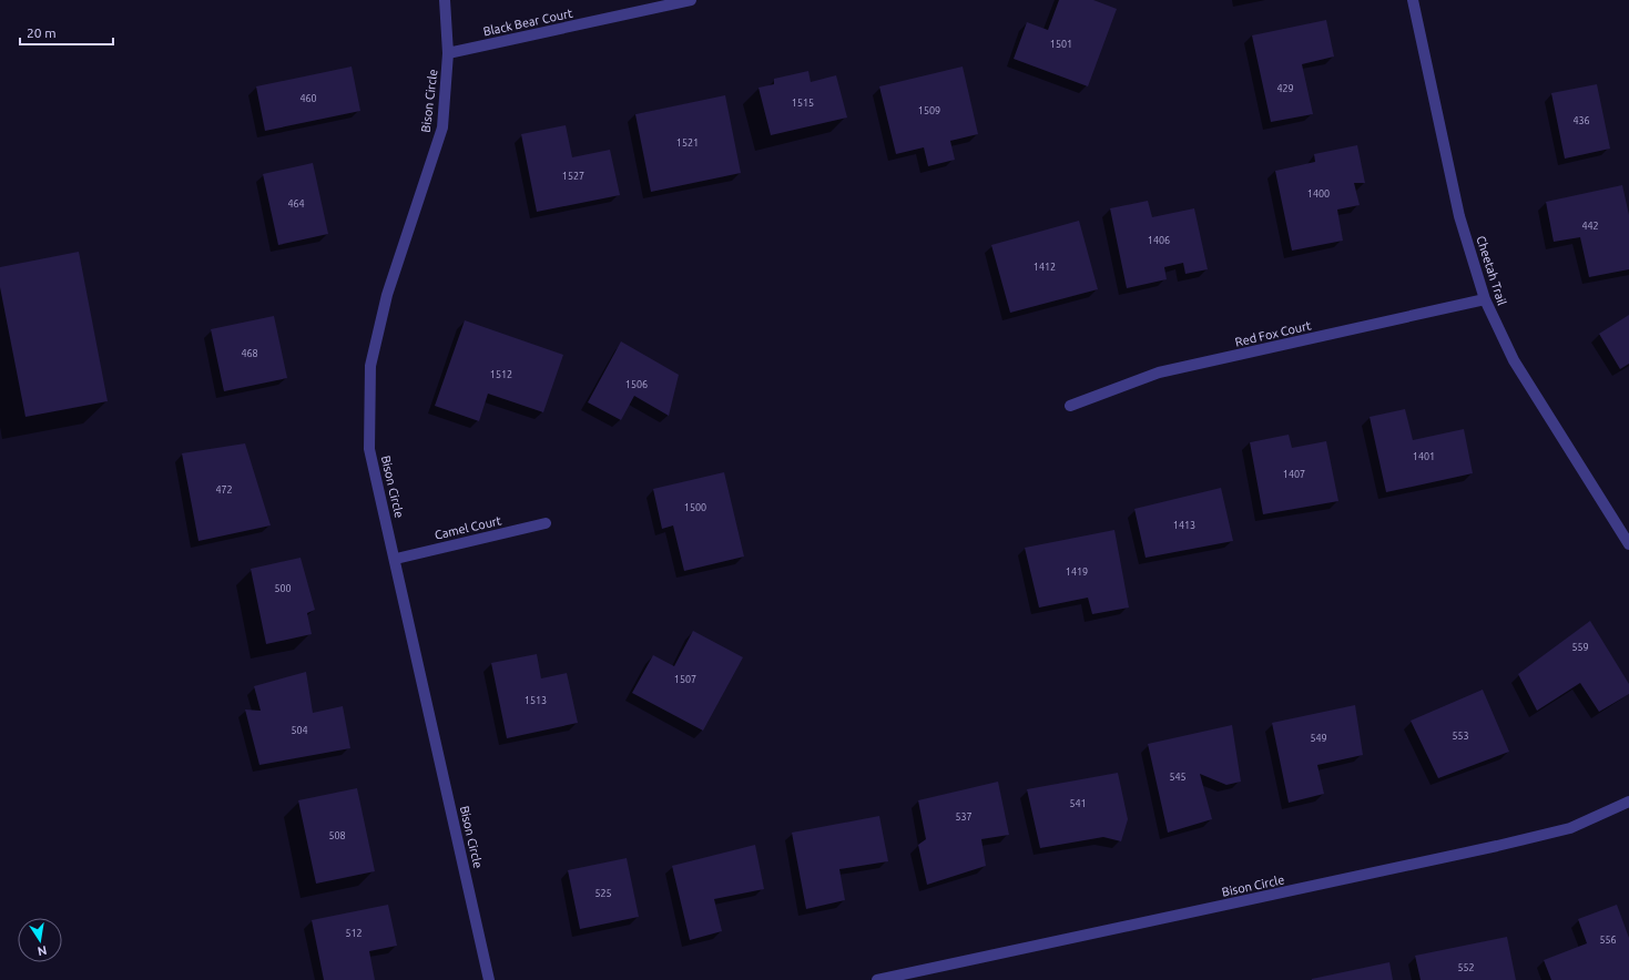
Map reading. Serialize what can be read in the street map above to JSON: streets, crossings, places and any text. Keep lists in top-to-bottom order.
{
  "streets": {
    "street": [
      "Black Bear Court",
      "Bison Circle",
      "Cheetah Trail",
      "Red Fox Court",
      "Camel Court"
    ]
  },
  "crossings": [
    ["Black Bear Court", "Bison Circle"],
    ["Bison Circle", "Camel Court"],
    ["Cheetah Trail", "Red Fox Court"]
  ],
  "house_numbers": [
    "1501",
    "429",
    "460",
    "1515",
    "1509",
    "436",
    "1521",
    "1527",
    "1400",
    "464",
    "442",
    "1406",
    "1412",
    "468",
    "1512",
    "1506",
    "1401",
    "1407",
    "472",
    "1500",
    "1413",
    "1419",
    "500",
    "559",
    "1507",
    "1513",
    "504",
    "553",
    "549",
    "545",
    "541",
    "537",
    "508",
    "525",
    "512",
    "556",
    "552"
  ],
  "scale_bar": "20 m",
  "north": "bottom"
}
